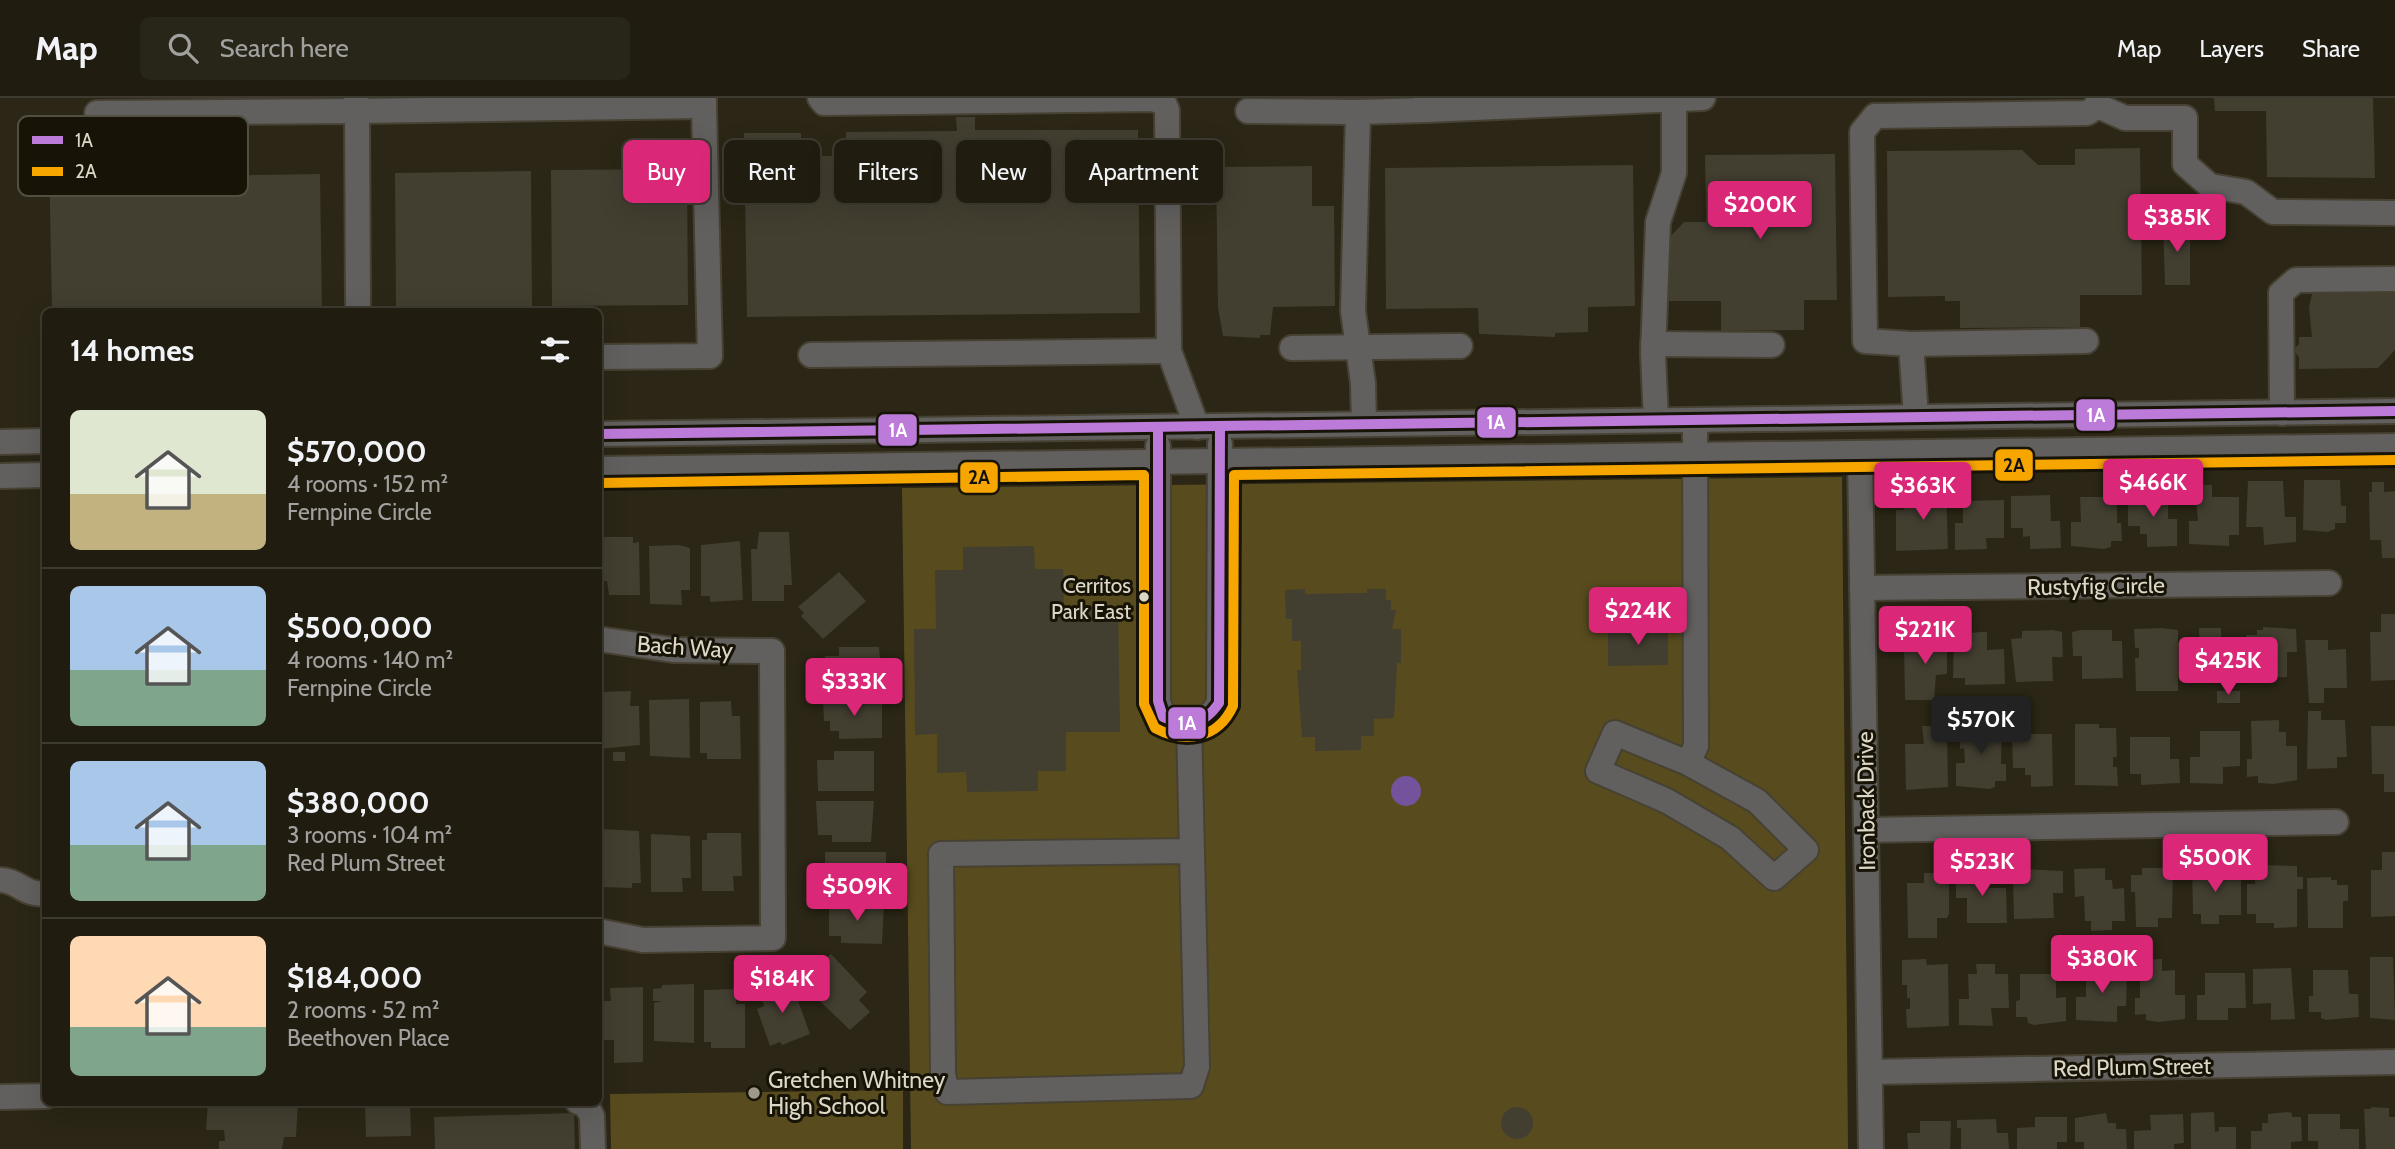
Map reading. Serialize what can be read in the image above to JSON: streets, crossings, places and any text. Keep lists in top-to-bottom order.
{
  "streets": {
    "street": [
      "Rustyfig Circle",
      "Bach Way",
      "Ironback Drive",
      "Red Plum Street"
    ]
  },
  "crossings": [
    ["Rustyfig Circle", "Ironback Drive"],
    ["Ironback Drive", "Red Plum Street"]
  ],
  "places": ["Cerritos Park East", "Gretchen Whitney High School"],
  "lines": ["transit line 1A", "transit line 2A"],
  "legend": ["1A", "2A"],
  "page": {
    "header": "Map",
    "search": "Search here",
    "nav": ["Map", "Layers", "Share"],
    "chip": [
      "Buy",
      "Rent",
      "Filters",
      "New",
      "Apartment"
    ],
    "price": [
      "$200K",
      "$385K",
      "$466K",
      "$363K",
      "$224K",
      "$221K",
      "$425K",
      "$333K",
      "$570K",
      "$500K",
      "$523K",
      "$509K",
      "$380K",
      "$184K"
    ],
    "heading": "14 homes",
    "list": [
      {
        "name": "$570,000",
        "note": "4 rooms · 152 m² · Fernpine Circle"
      },
      {
        "name": "$500,000",
        "note": "4 rooms · 140 m² · Fernpine Circle"
      },
      {
        "name": "$380,000",
        "note": "3 rooms · 104 m² · Red Plum Street"
      },
      {
        "name": "$184,000",
        "note": "2 rooms · 52 m² · Beethoven Place"
      }
    ]
  }
}
